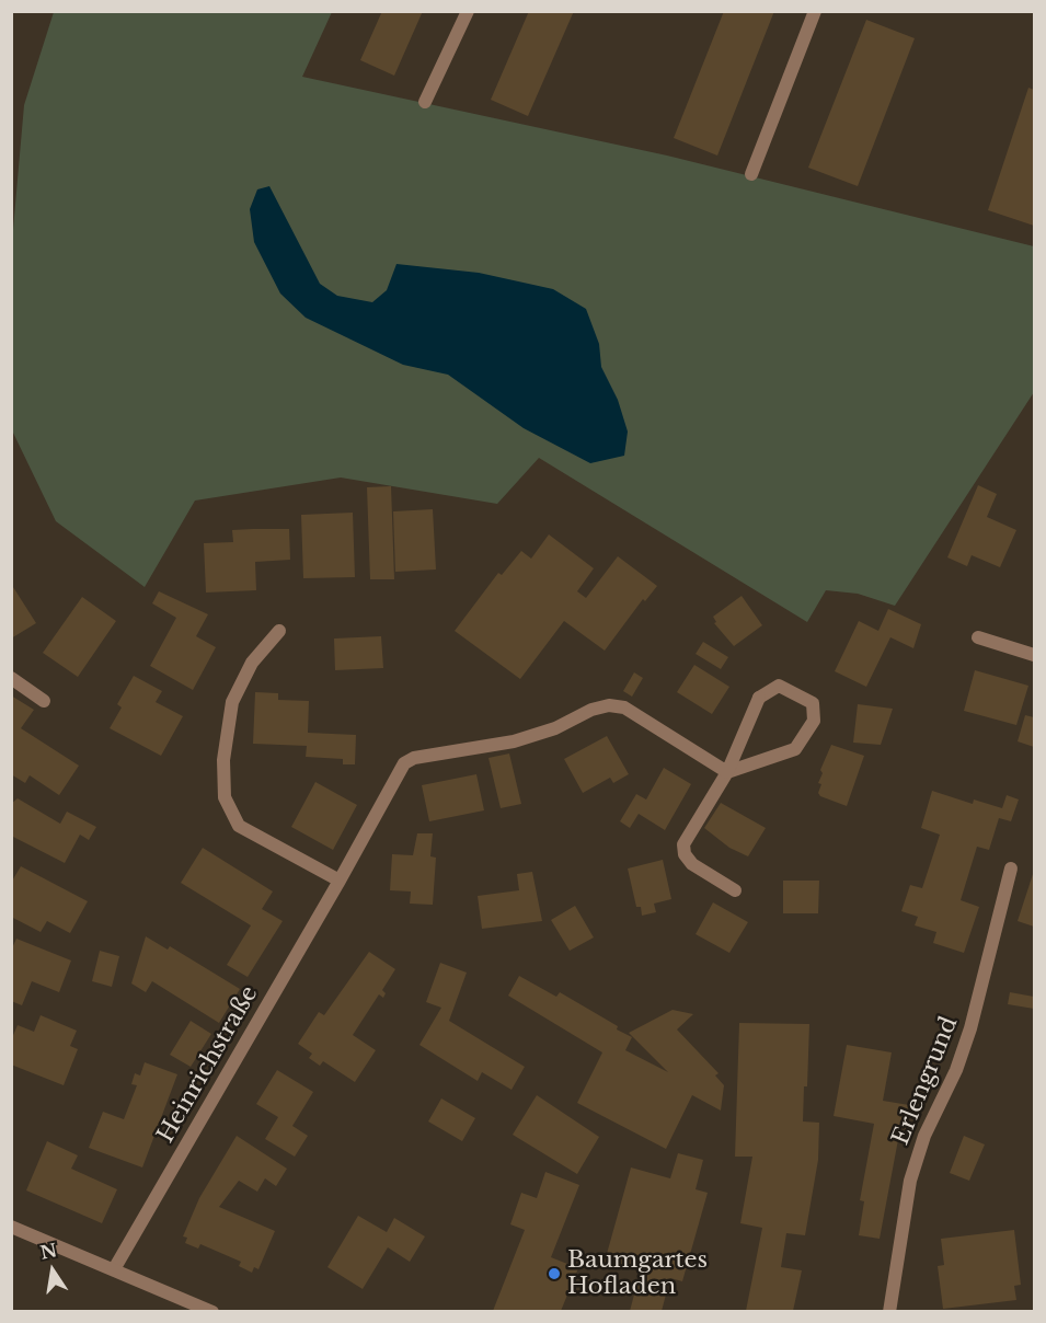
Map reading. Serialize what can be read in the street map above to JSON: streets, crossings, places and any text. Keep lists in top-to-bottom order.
{
  "streets": {
    "street": ["Heinrichstraße", "Erlengrund"]
  },
  "places": ["Baumgartes Hofladen"],
  "north": "top"
}
